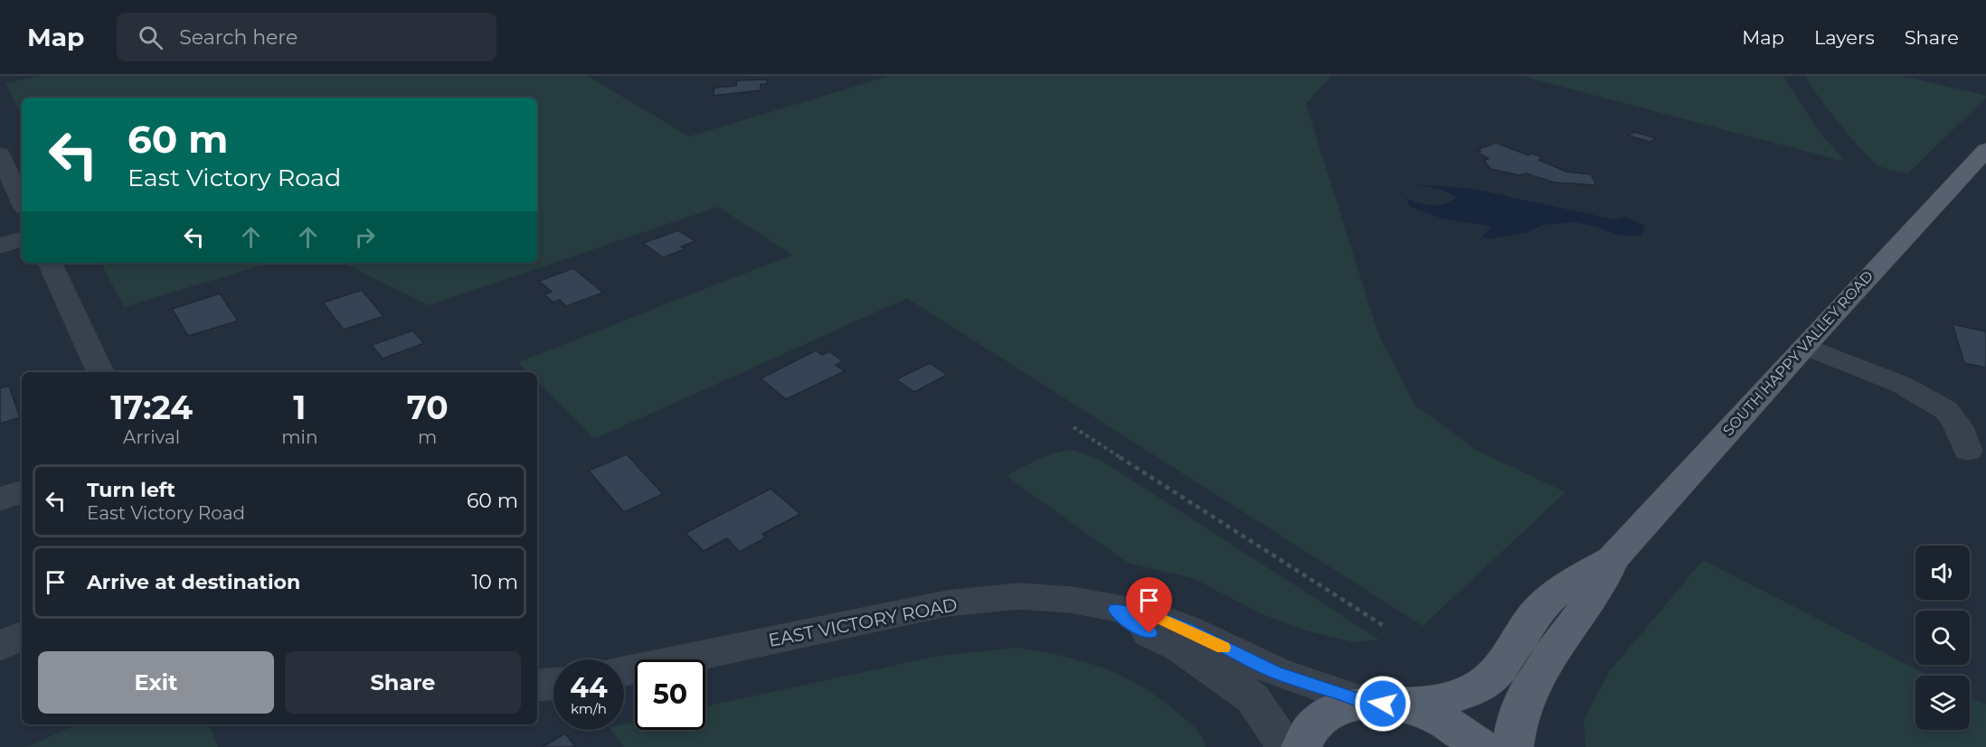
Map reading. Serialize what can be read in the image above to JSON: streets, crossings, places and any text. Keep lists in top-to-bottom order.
{
  "streets": {
    "main road": ["SOUTH HAPPY VALLEY ROAD"],
    "street": ["EAST VICTORY ROAD"]
  },
  "page": {
    "header": "Map",
    "search": "Search here",
    "nav": ["Map", "Layers", "Share"],
    "turn": ["60 m", "East Victory Road"],
    "eta": [
      "17:24",
      "Arrival",
      "1",
      "min",
      "70",
      "m"
    ],
    "list": [
      {
        "name": "Turn left",
        "note": "East Victory Road",
        "value": "60 m"
      },
      {
        "name": "Arrive at destination",
        "value": "10 m"
      }
    ],
    "buttons": ["Exit", "Share"],
    "speed": "44 km/h",
    "limit": "50"
  }
}
